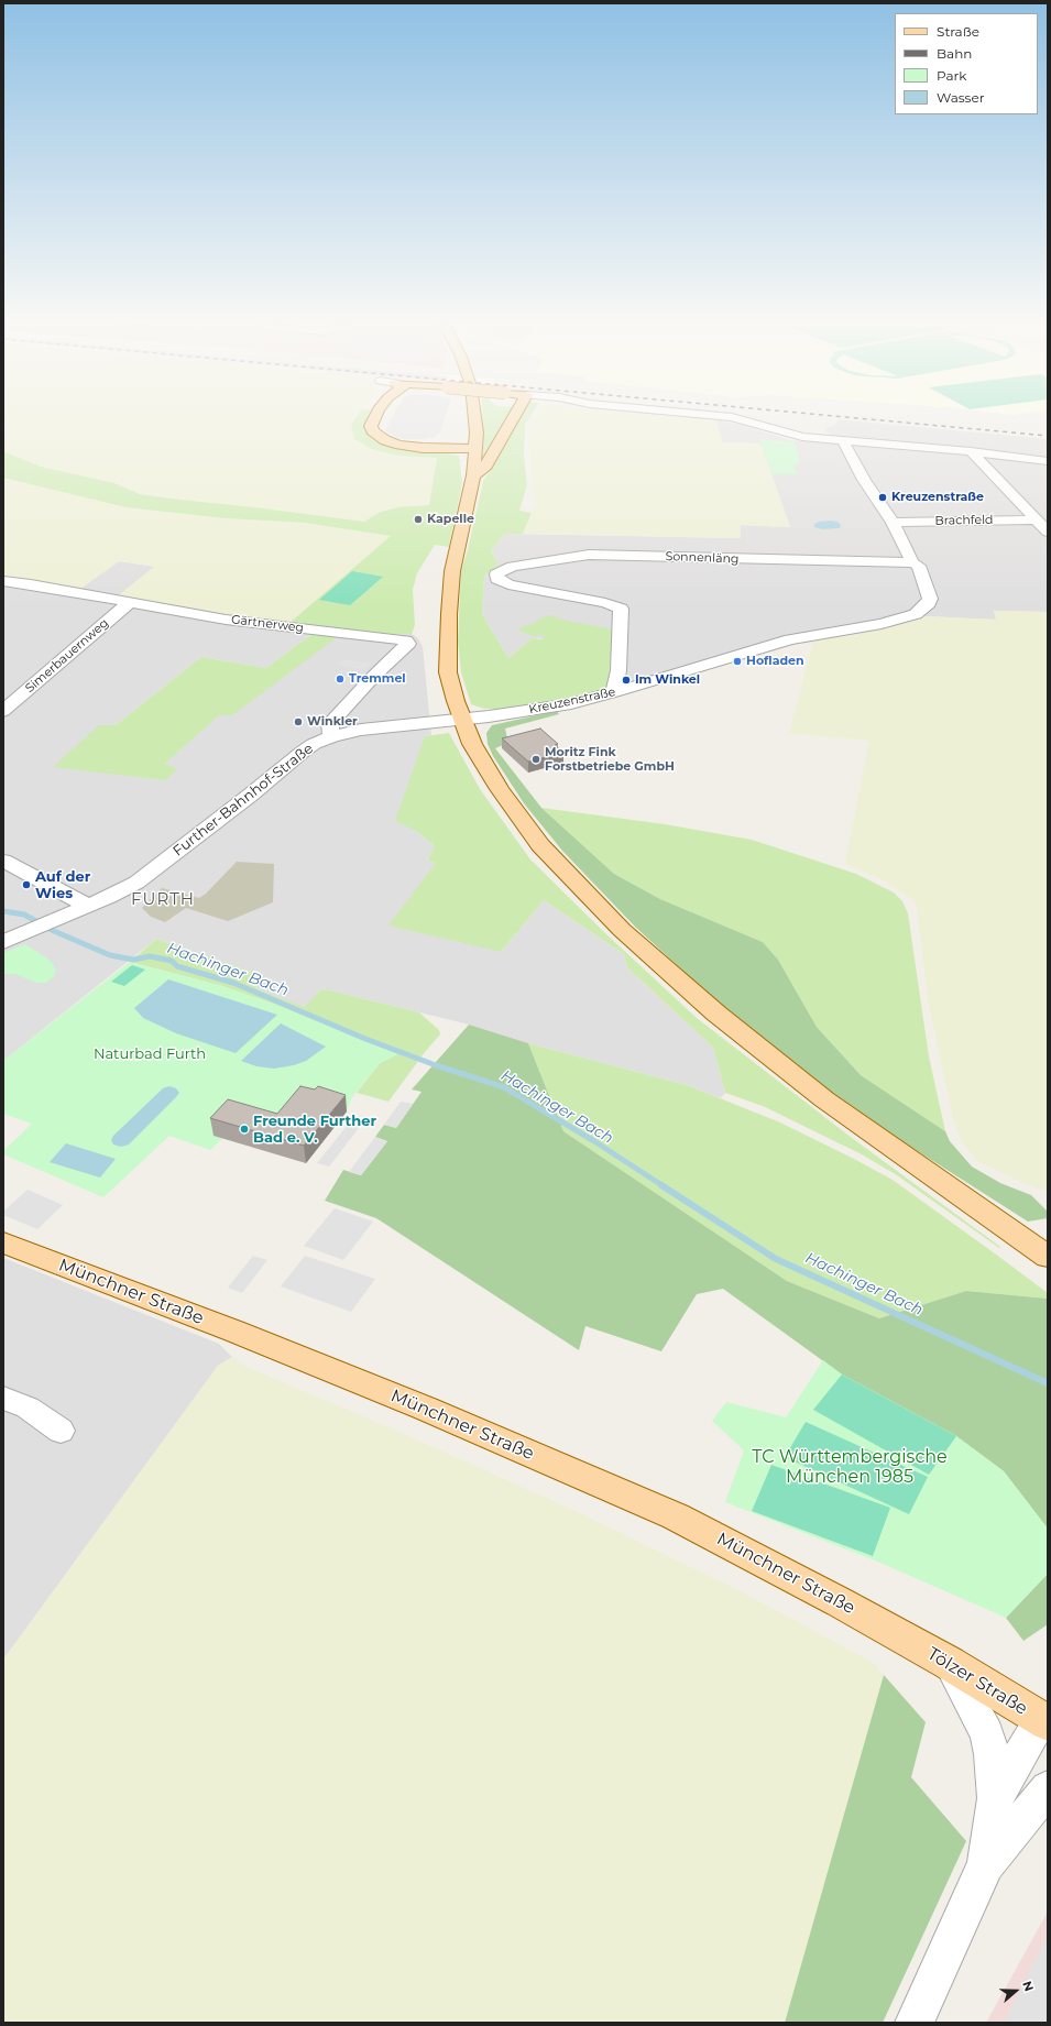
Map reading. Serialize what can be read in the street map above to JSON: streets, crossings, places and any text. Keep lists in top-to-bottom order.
{
  "streets": {
    "main road": ["Münchner Straße", "Tölzer Straße"],
    "street": [
      "Brachfeld",
      "Sonnenläng",
      "Gärtnerweg",
      "Simerbauernweg",
      "Kreuzenstraße",
      "Further-Bahnhof-Straße"
    ]
  },
  "crossings": [
    ["Brachfeld", "Kreuzenstraße"],
    ["Sonnenläng", "Kreuzenstraße"],
    ["Gärtnerweg", "Simerbauernweg"],
    ["Gärtnerweg", "Further-Bahnhof-Straße"],
    ["Kreuzenstraße", "Further-Bahnhof-Straße"],
    ["Münchner Straße", "Tölzer Straße"]
  ],
  "districts": ["FURTH"],
  "water": ["Hachinger Bach"],
  "parks": ["Naturbad Furth", "TC Württembergische München 1985"],
  "places": [
    "Kreuzenstraße",
    "Kapelle",
    "Hofladen",
    "Tremmel",
    "Im Winkel",
    "Winkler",
    "Moritz Fink Forstbetriebe GmbH",
    "Auf der Wies",
    "Freunde Further Bad e. V."
  ],
  "legend": [
    "Straße",
    "Bahn",
    "Park",
    "Wasser"
  ],
  "north": "right"
}
